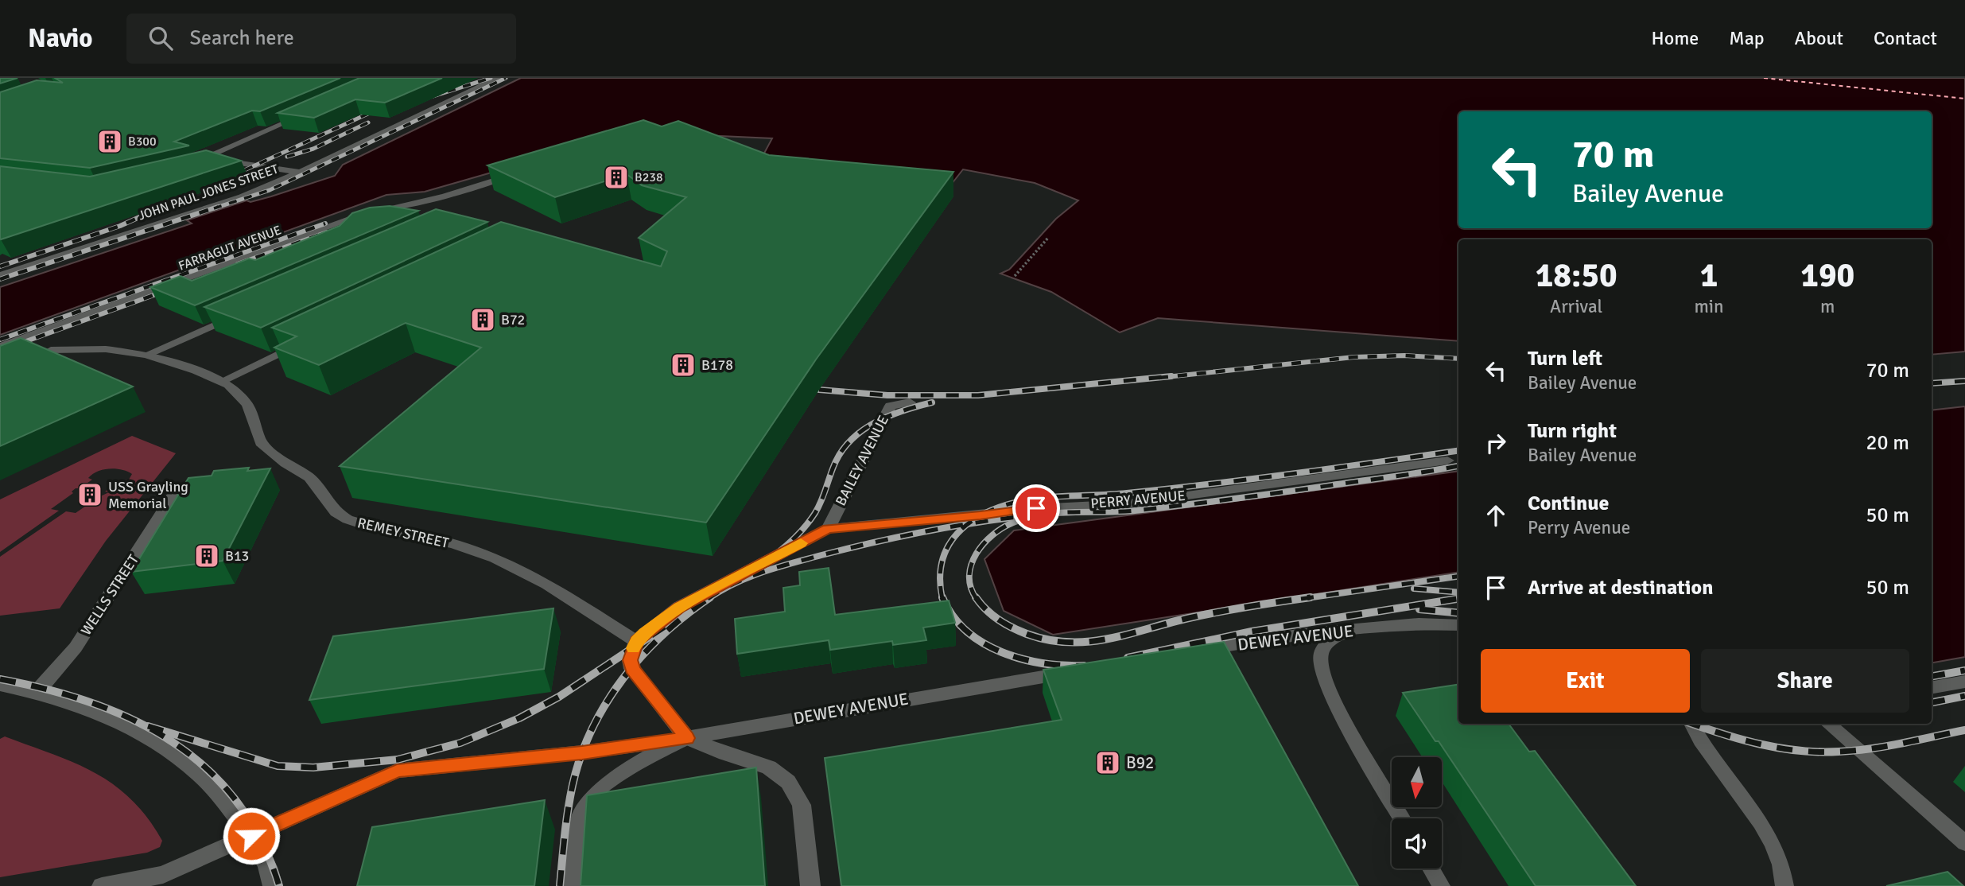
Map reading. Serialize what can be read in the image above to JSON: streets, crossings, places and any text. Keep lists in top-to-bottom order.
{
  "streets": {
    "street": [
      "JOHN PAUL JONES STREET",
      "FARRAGUT AVENUE",
      "BAILEY AVENUE",
      "PERRY AVENUE",
      "REMEY STREET",
      "WELLS STREET",
      "DEWEY AVENUE"
    ]
  },
  "crossings": [
    ["BAILEY AVENUE", "PERRY AVENUE"]
  ],
  "places": {
    "building": [
      "B300",
      "B238",
      "B72",
      "B178",
      "USS Grayling Memorial",
      "B13",
      "B92"
    ]
  },
  "north": "bottom",
  "page": {
    "header": "Navio",
    "search": "Search here",
    "nav": [
      "Home",
      "Map",
      "About",
      "Contact"
    ],
    "turn": ["70 m", "Bailey Avenue"],
    "eta": [
      "18:50",
      "Arrival",
      "1",
      "min",
      "190",
      "m"
    ],
    "list": [
      {
        "name": "Turn left",
        "note": "Bailey Avenue",
        "value": "70 m"
      },
      {
        "name": "Turn right",
        "note": "Bailey Avenue",
        "value": "20 m"
      },
      {
        "name": "Continue",
        "note": "Perry Avenue",
        "value": "50 m"
      },
      {
        "name": "Arrive at destination",
        "value": "50 m"
      }
    ],
    "buttons": ["Exit", "Share"]
  }
}
